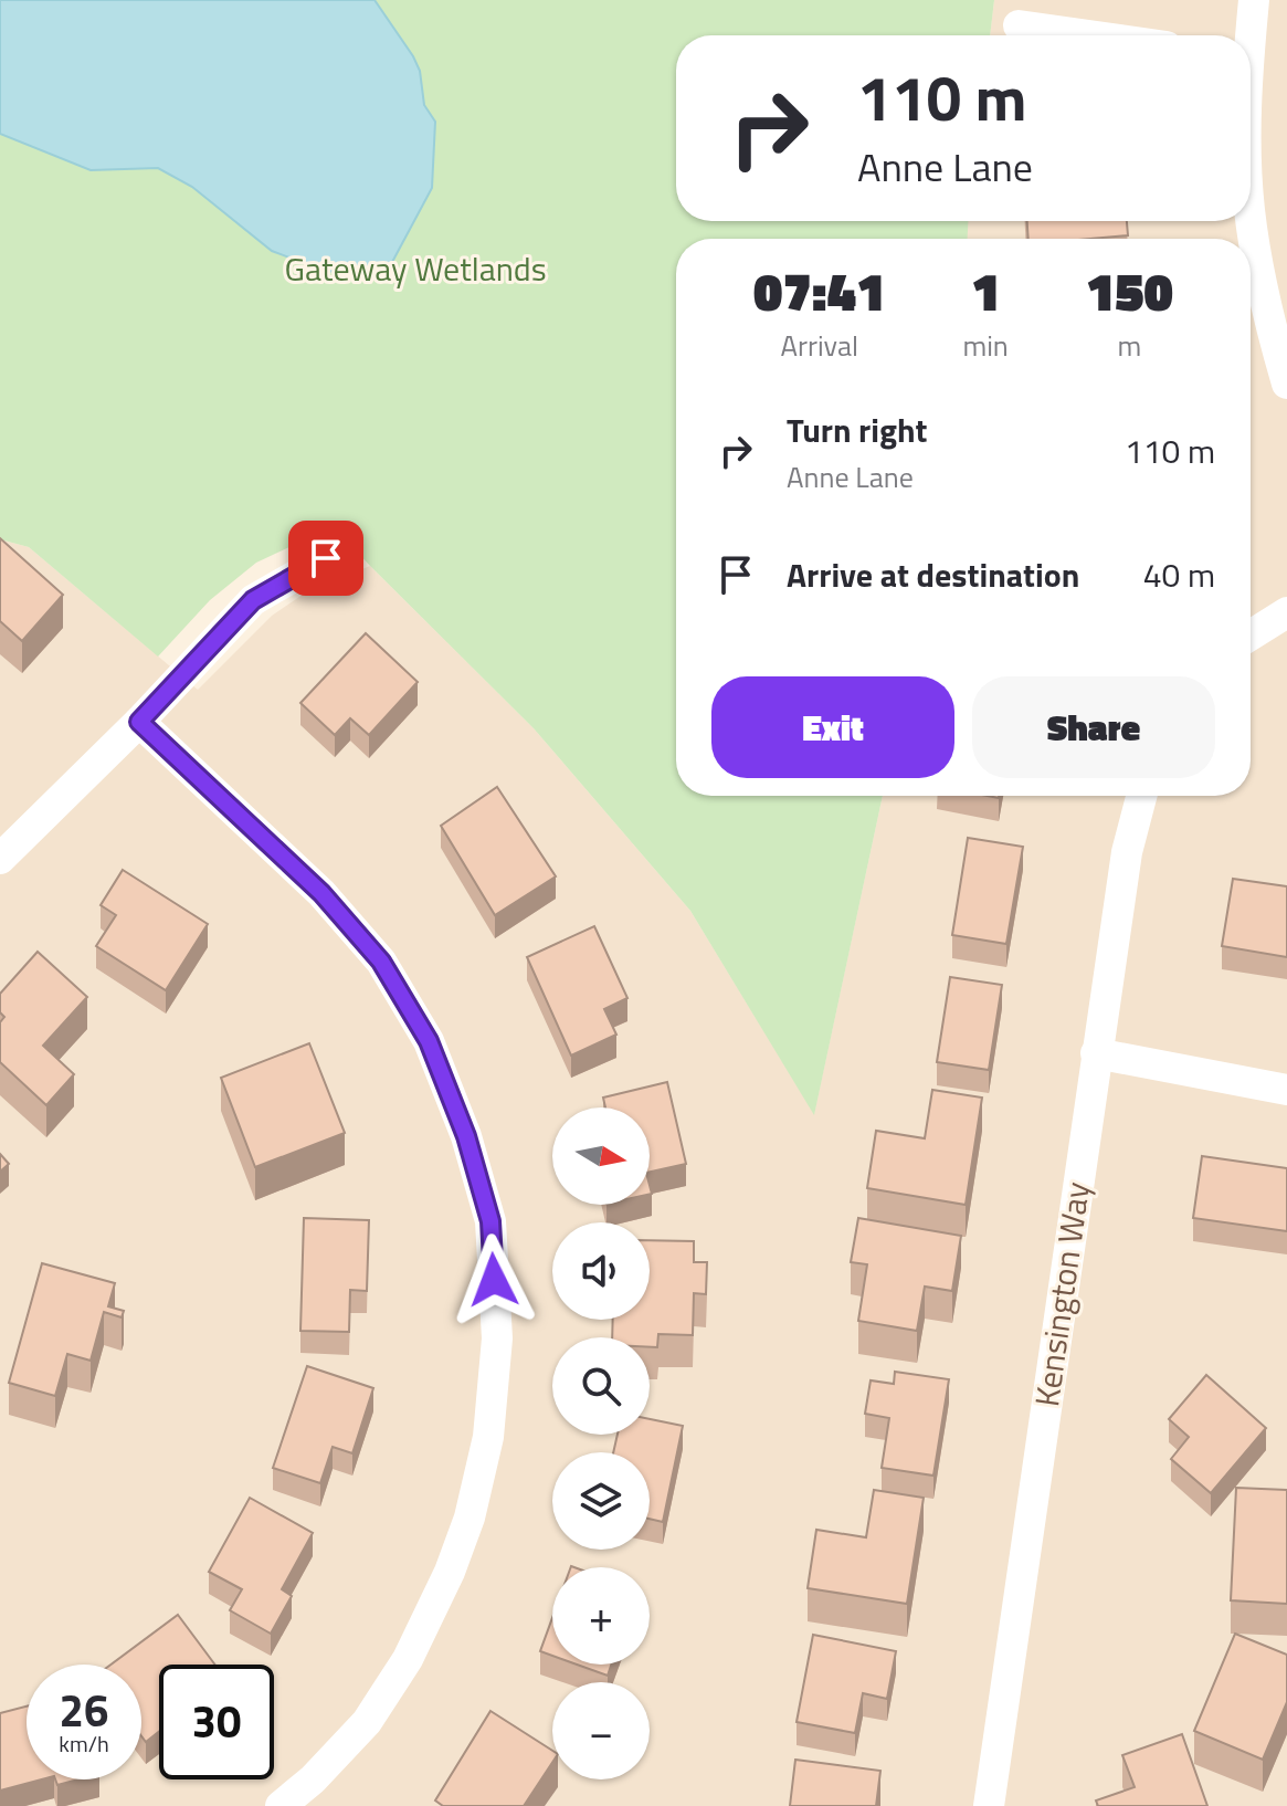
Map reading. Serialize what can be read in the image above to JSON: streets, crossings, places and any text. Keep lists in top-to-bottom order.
{
  "streets": {
    "street": ["Kensington Way"]
  },
  "parks": ["Gateway Wetlands"],
  "north": "right",
  "page": {
    "turn": ["110 m", "Anne Lane"],
    "eta": [
      "07:41",
      "Arrival",
      "1",
      "min",
      "150",
      "m"
    ],
    "list": [
      {
        "name": "Turn right",
        "note": "Anne Lane",
        "value": "110 m"
      },
      {
        "name": "Arrive at destination",
        "value": "40 m"
      }
    ],
    "buttons": ["Exit", "Share"],
    "map_buttons": ["+", "−"],
    "speed": "26 km/h",
    "limit": "30"
  }
}
